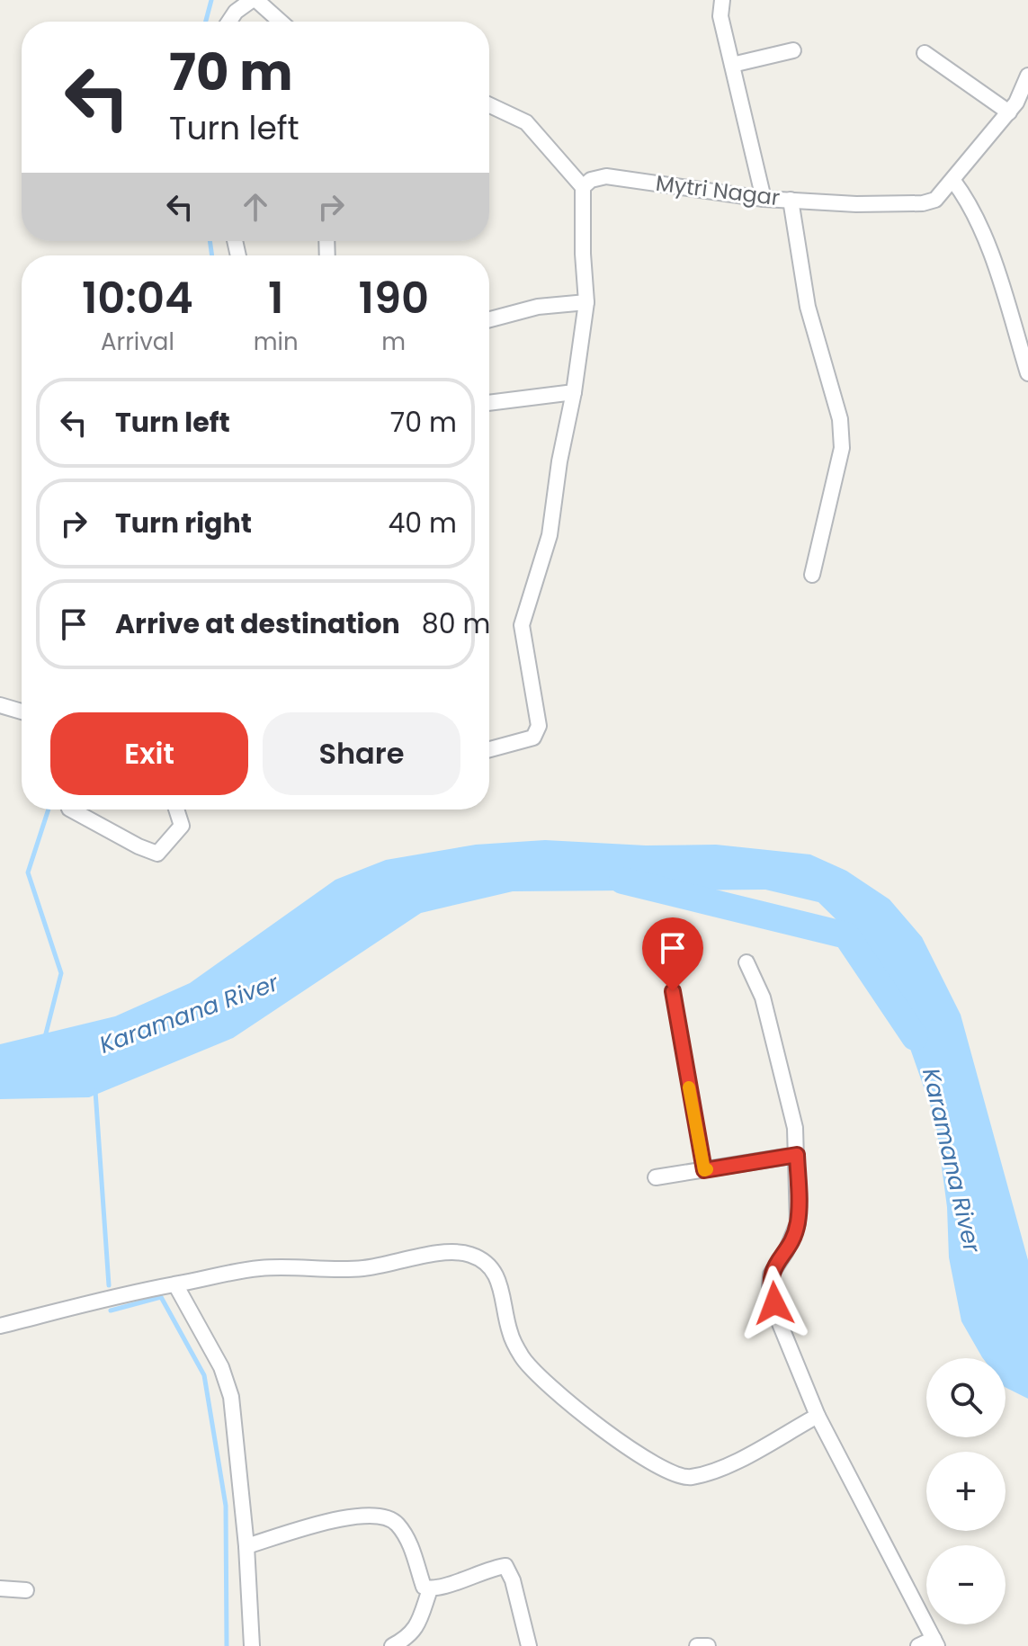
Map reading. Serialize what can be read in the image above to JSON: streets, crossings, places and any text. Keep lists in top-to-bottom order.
{
  "streets": {
    "street": ["Mytri Nagar"]
  },
  "water": ["Karamana River"],
  "page": {
    "turn": ["70 m", "Turn left"],
    "eta": [
      "10:04",
      "Arrival",
      "1",
      "min",
      "190",
      "m"
    ],
    "list": [
      {
        "name": "Turn left",
        "value": "70 m"
      },
      {
        "name": "Turn right",
        "value": "40 m"
      },
      {
        "name": "Arrive at destination",
        "value": "80 m"
      }
    ],
    "buttons": ["Exit", "Share"],
    "map_buttons": ["+", "−"]
  }
}
